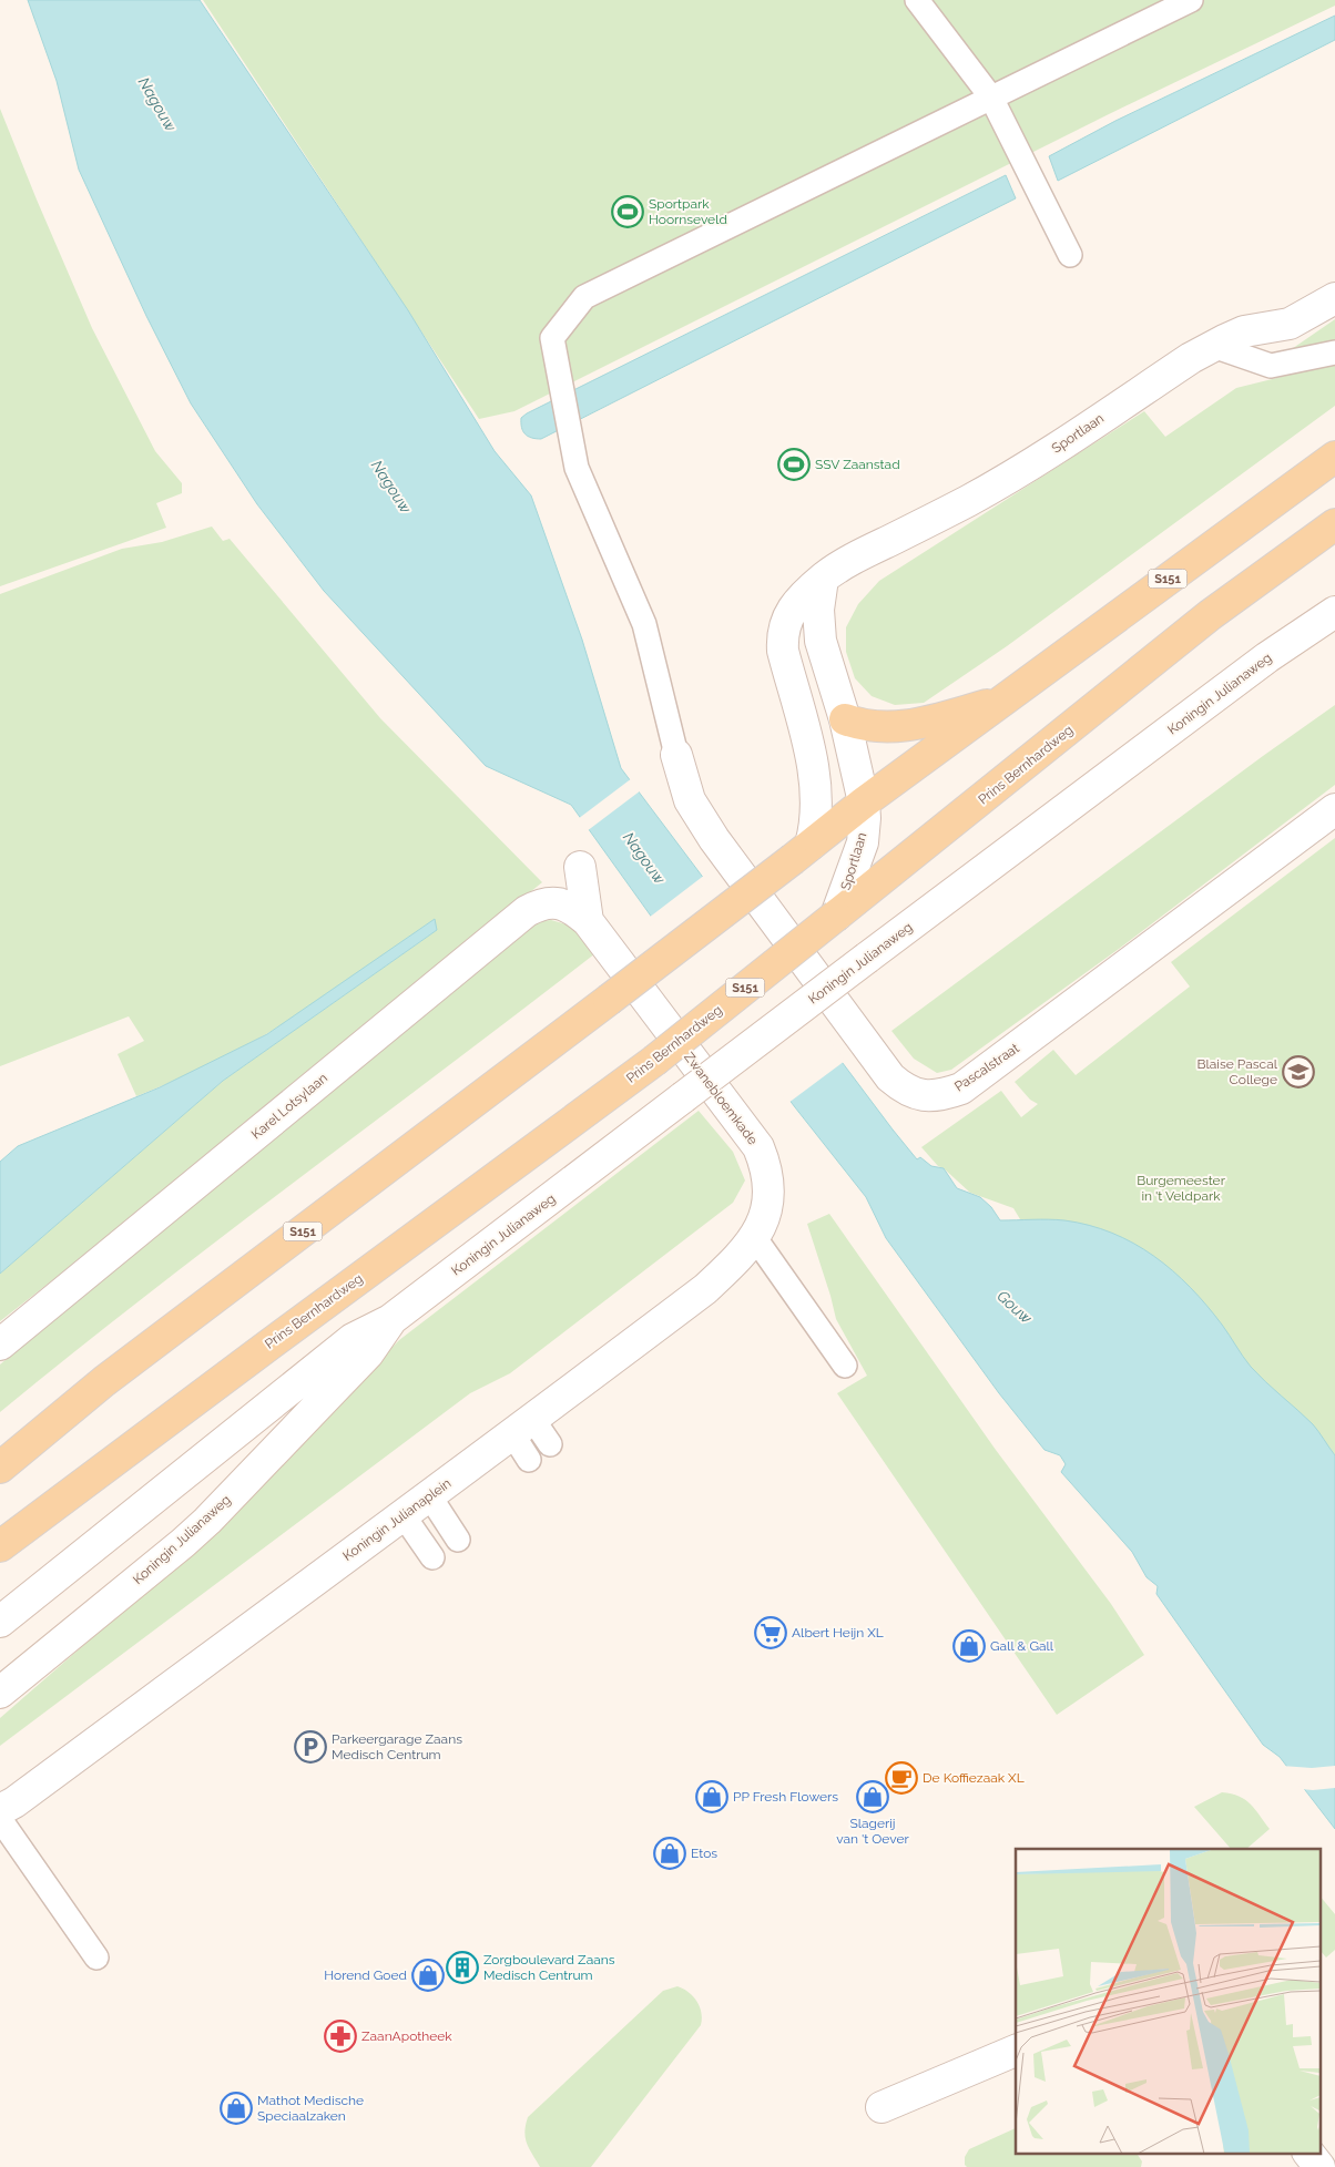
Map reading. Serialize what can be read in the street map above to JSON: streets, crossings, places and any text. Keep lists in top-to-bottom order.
{
  "streets": {
    "main road": ["S151", "Prins Bernhardweg"],
    "street": [
      "Sportlaan",
      "Koningin Julianaweg",
      "Pascalstraat",
      "Zwanebloemkade",
      "Karel Lotsylaan",
      "Koningin Julianaplein"
    ]
  },
  "crossings": [
    ["Sportlaan", "S151"],
    ["Sportlaan", "Prins Bernhardweg"],
    ["Zwanebloemkade", "Karel Lotsylaan"],
    ["Zwanebloemkade", "Koningin Julianaplein"]
  ],
  "water": ["Nagouw", "Gouw"],
  "parks": ["Burgemeester in 't Veldpark"],
  "places": {
    "sports": ["Sportpark Hoornseveld", "SSV Zaanstad"],
    "school or university": ["Blaise Pascal College"],
    "supermarket": ["Albert Heijn XL"],
    "shop": [
      "Gall & Gall",
      "PP Fresh Flowers",
      "Slagerij van 't Oever",
      "Etos",
      "Horend Goed",
      "Mathot Medische Speciaalzaken"
    ],
    "parking": ["Parkeergarage Zaans Medisch Centrum"],
    "cafe": ["De Koffiezaak XL"],
    "building": ["Zorgboulevard Zaans Medisch Centrum"],
    "pharmacy": ["ZaanApotheek"]
  }
}
